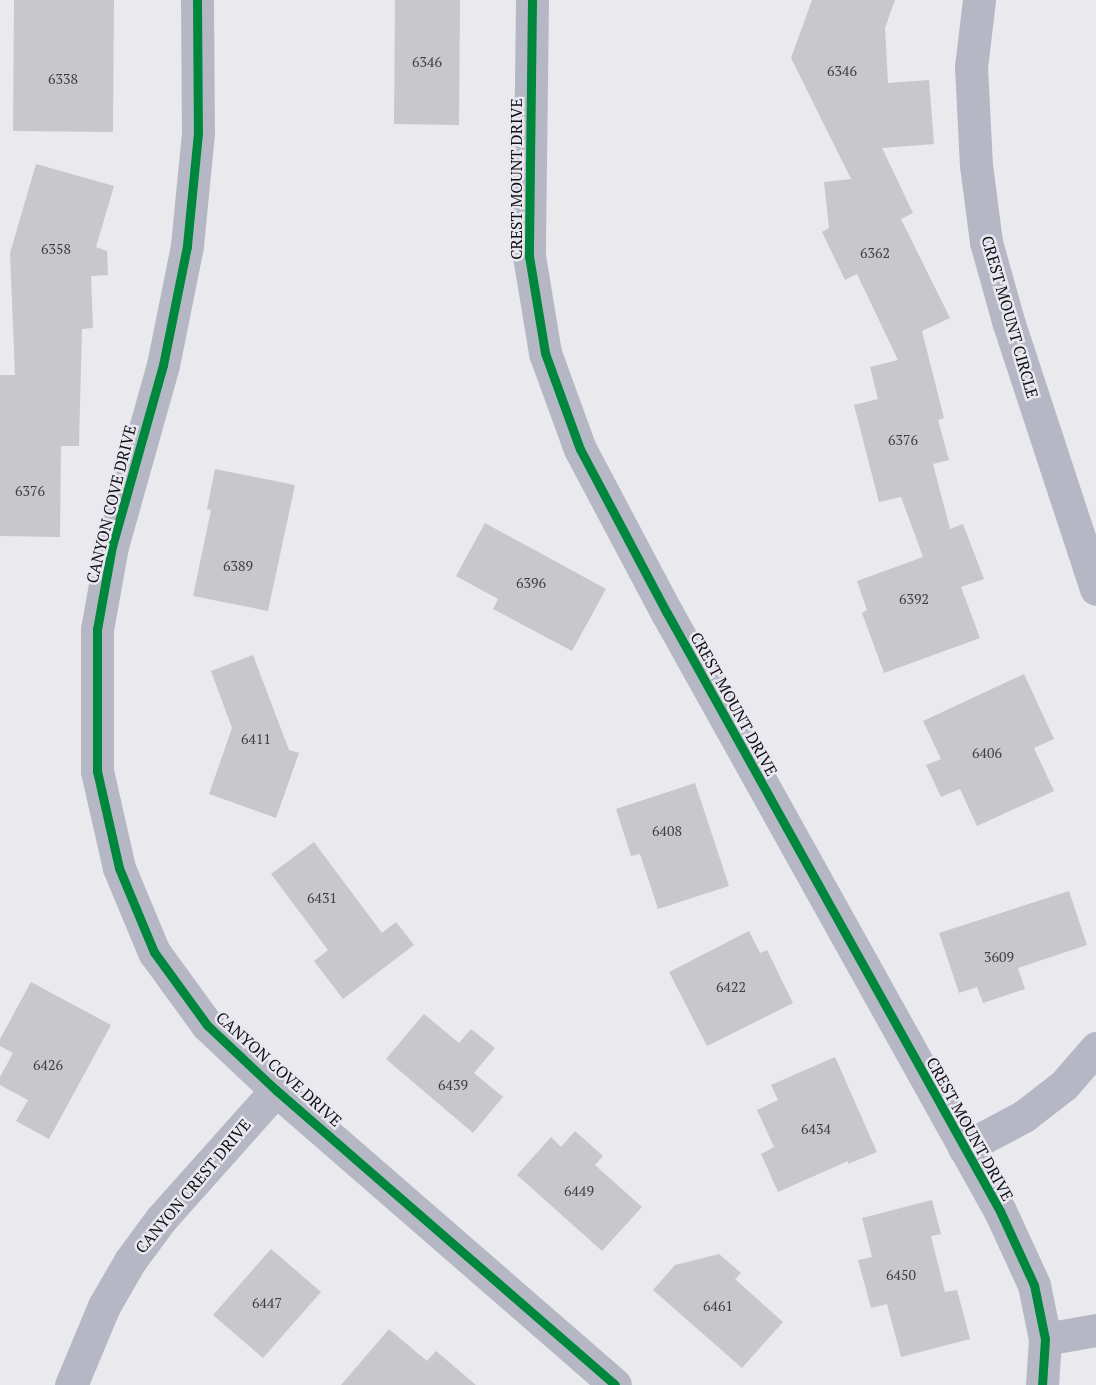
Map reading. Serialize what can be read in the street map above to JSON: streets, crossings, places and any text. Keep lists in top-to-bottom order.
{
  "streets": {
    "street": [
      "CREST MOUNT DRIVE",
      "CREST MOUNT CIRCLE",
      "CANYON COVE DRIVE",
      "CANYON CREST DRIVE"
    ]
  },
  "crossings": [
    ["CANYON COVE DRIVE", "CANYON CREST DRIVE"]
  ],
  "house_numbers": [
    "6346",
    "6346",
    "6338",
    "6358",
    "6362",
    "6376",
    "6376",
    "6389",
    "6396",
    "6392",
    "6411",
    "6406",
    "6408",
    "6431",
    "3609",
    "6422",
    "6426",
    "6439",
    "6434",
    "6449",
    "6450",
    "6447",
    "6461"
  ]
}
